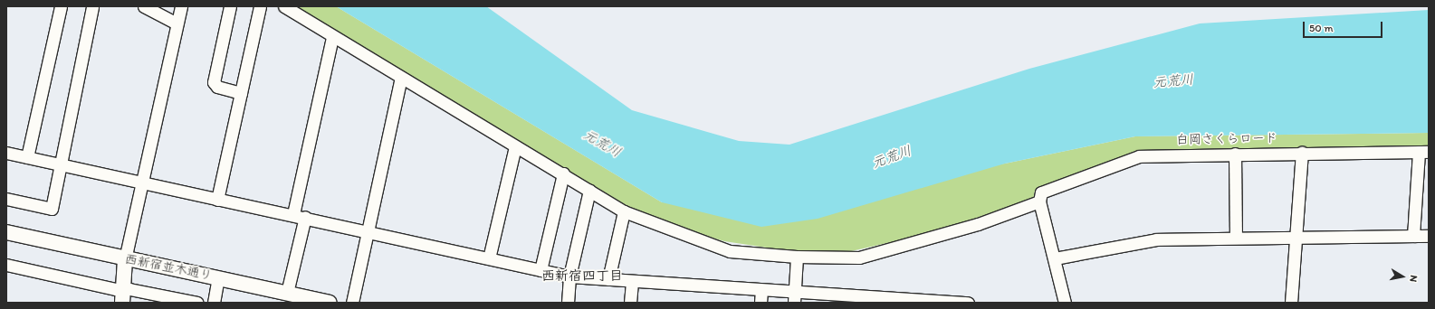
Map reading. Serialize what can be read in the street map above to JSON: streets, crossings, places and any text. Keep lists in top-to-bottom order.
{
  "streets": {
    "street": ["白岡さくらロード", "西新宿並木通り"]
  },
  "districts": ["西新宿四丁目"],
  "water": ["元荒川"],
  "scale_bar": "50 m",
  "north": "right"
}
